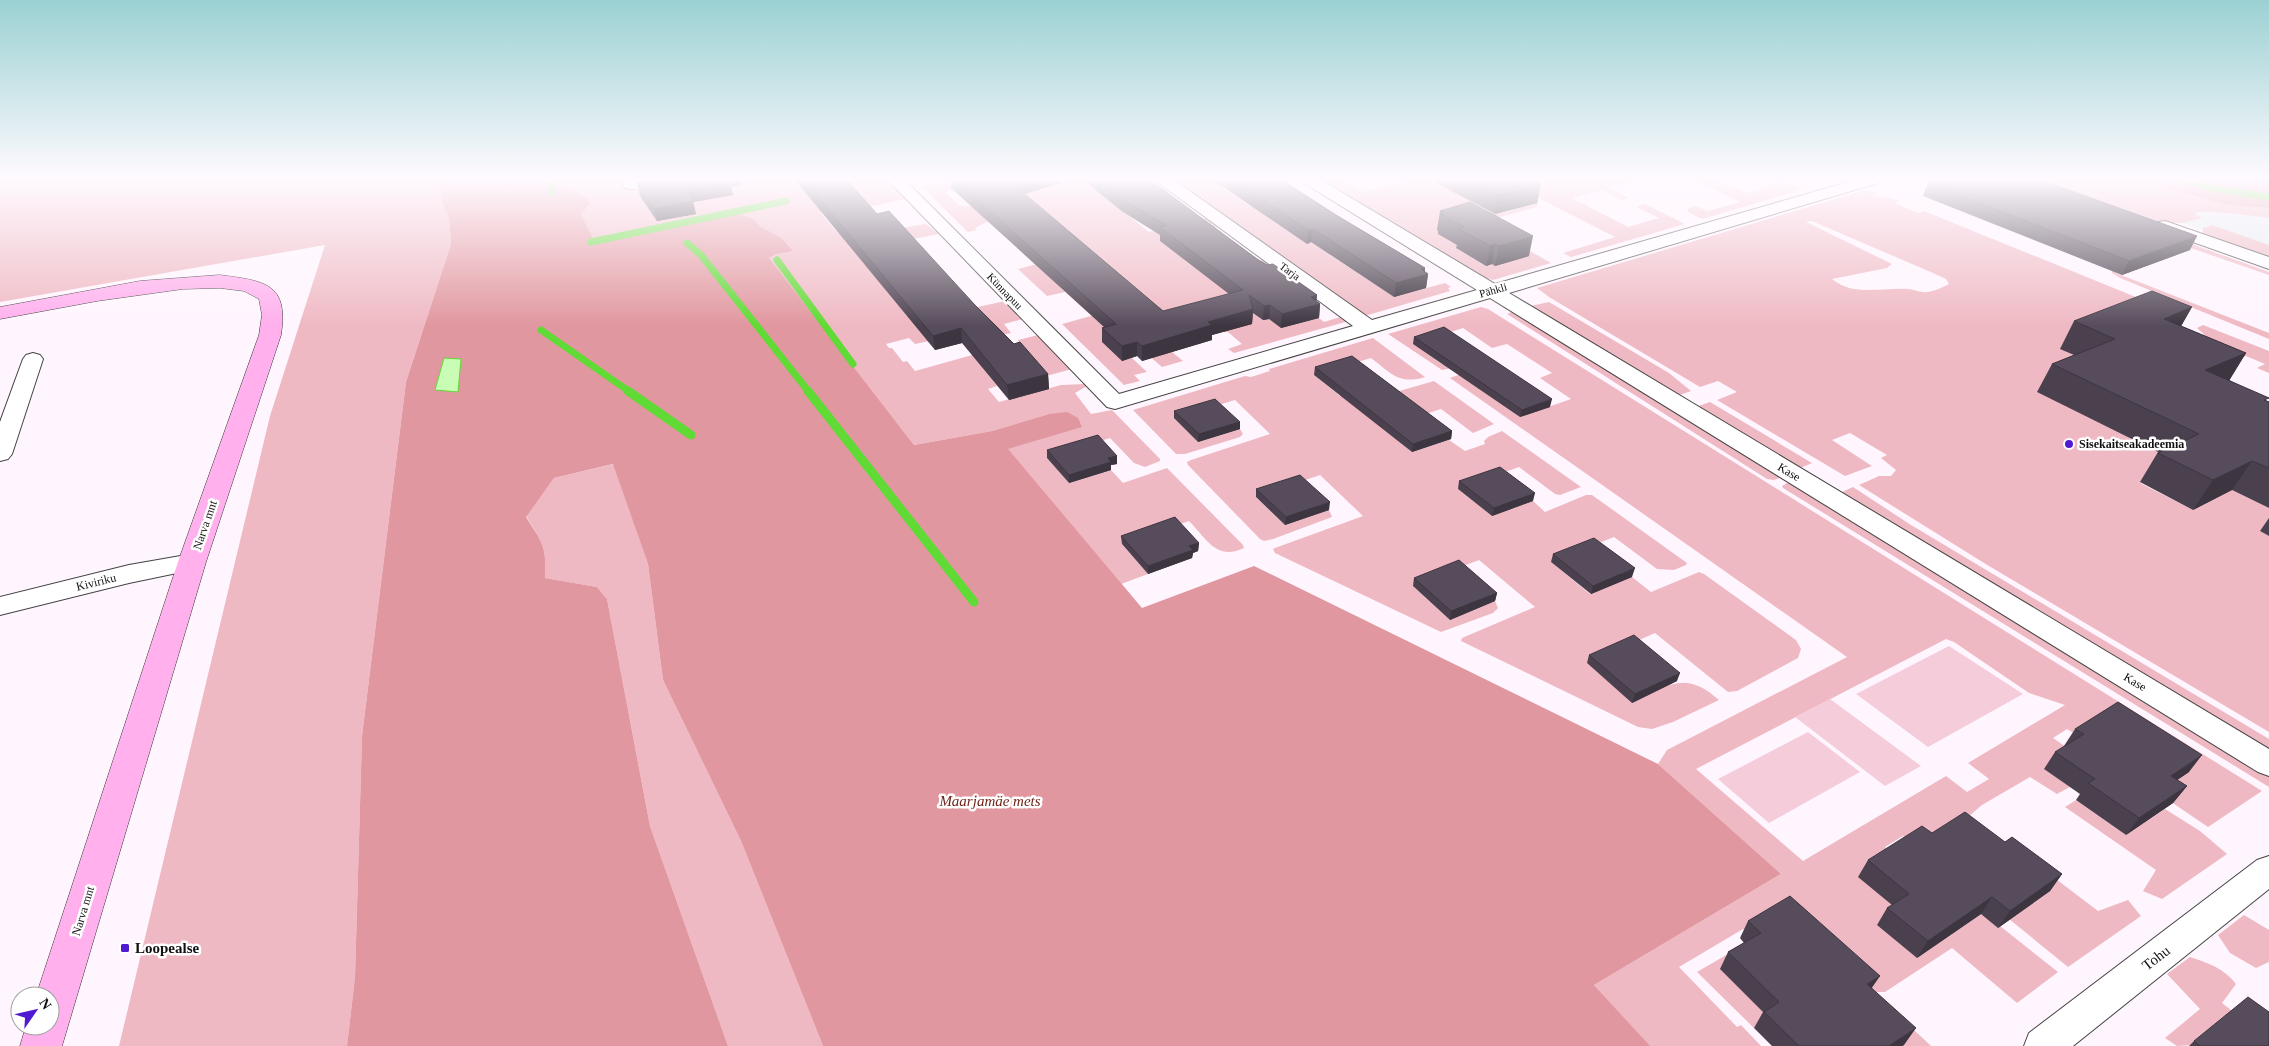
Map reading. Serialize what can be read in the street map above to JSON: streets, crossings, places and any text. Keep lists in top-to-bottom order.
{
  "streets": {
    "main road": ["Narva mnt"],
    "street": [
      "Tarja",
      "Pähkli",
      "Künnapuu",
      "Kase",
      "Kiviriku",
      "Tohu"
    ]
  },
  "crossings": [
    ["Tarja", "Pähkli"],
    ["Pähkli", "Künnapuu"],
    ["Pähkli", "Kase"],
    ["Narva mnt", "Kiviriku"]
  ],
  "parks": ["Maarjamäe mets"],
  "places": {
    "other": ["Sisekaitseakadeemia"],
    "transit": ["Loopealse"]
  },
  "north": "top right"
}
